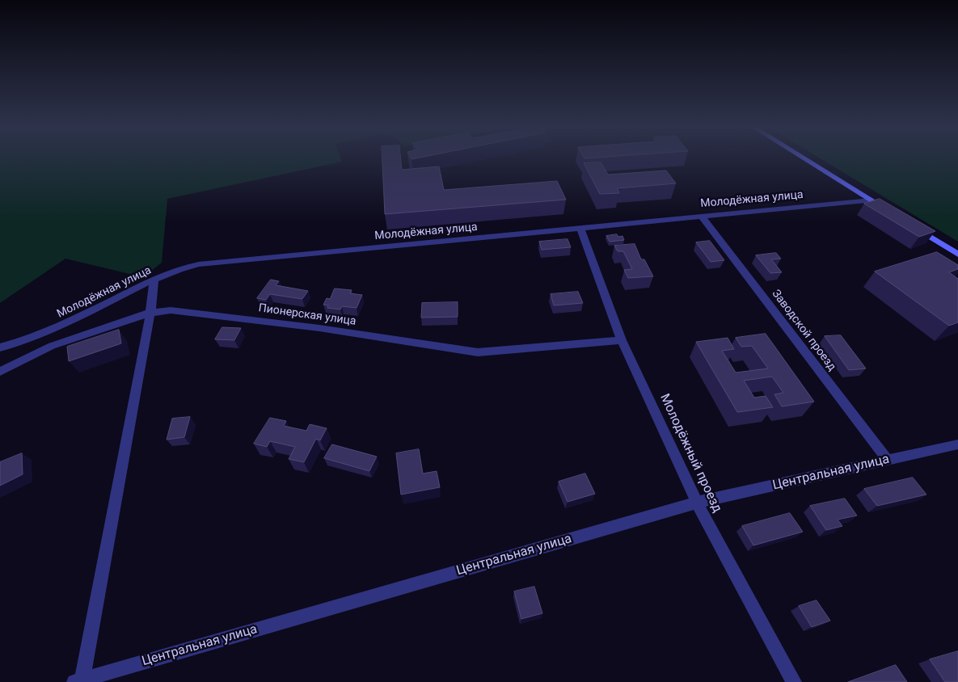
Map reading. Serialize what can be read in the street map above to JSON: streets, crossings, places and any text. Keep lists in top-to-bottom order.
{
  "streets": {
    "street": [
      "Молодёжная улица",
      "Пионерская улица",
      "Заводской проезд",
      "Молодёжный проезд",
      "Центральная улица"
    ]
  },
  "crossings": [
    ["Молодёжная улица", "Заводской проезд"],
    ["Молодёжная улица", "Молодёжный проезд"],
    ["Пионерская улица", "Молодёжный проезд"],
    ["Заводской проезд", "Центральная улица"],
    ["Молодёжный проезд", "Центральная улица"]
  ]
}
